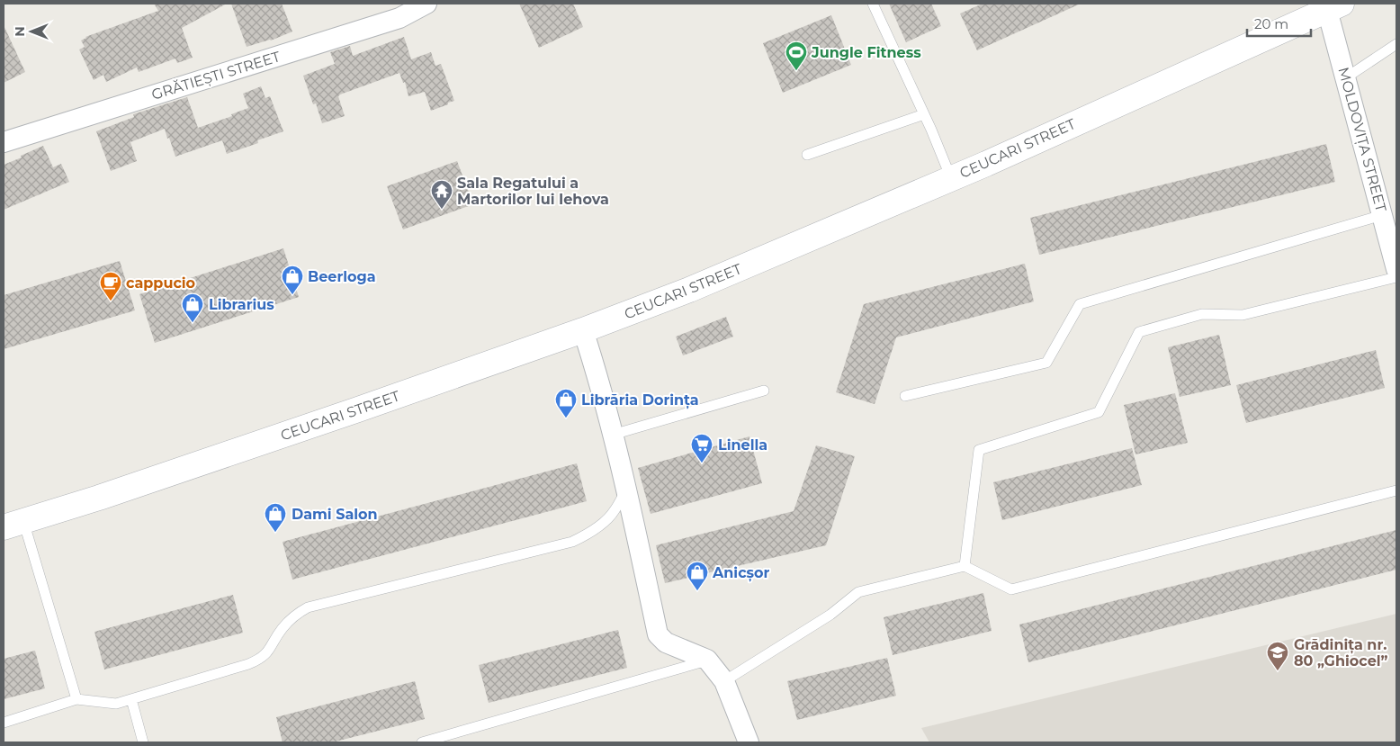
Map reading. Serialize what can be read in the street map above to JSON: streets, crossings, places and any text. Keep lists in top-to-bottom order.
{
  "streets": {
    "street": ["GRĂTIEȘTI STREET", "MOLDOVIȚA STREET", "CEUCARI STREET"]
  },
  "crossings": [
    ["MOLDOVIȚA STREET", "CEUCARI STREET"]
  ],
  "places": {
    "sports": ["Jungle Fitness"],
    "temple": ["Sala Regatului a Martorilor lui Iehova"],
    "shop": [
      "Beerloga",
      "Librarius",
      "Librăria Dorința",
      "Dami Salon",
      "Anicșor"
    ],
    "cafe": ["cappucio"],
    "supermarket": ["Linella"],
    "school or university": ["Grădinița nr. 80 „Ghiocel”"]
  },
  "scale_bar": "20 m",
  "north": "left"
}
